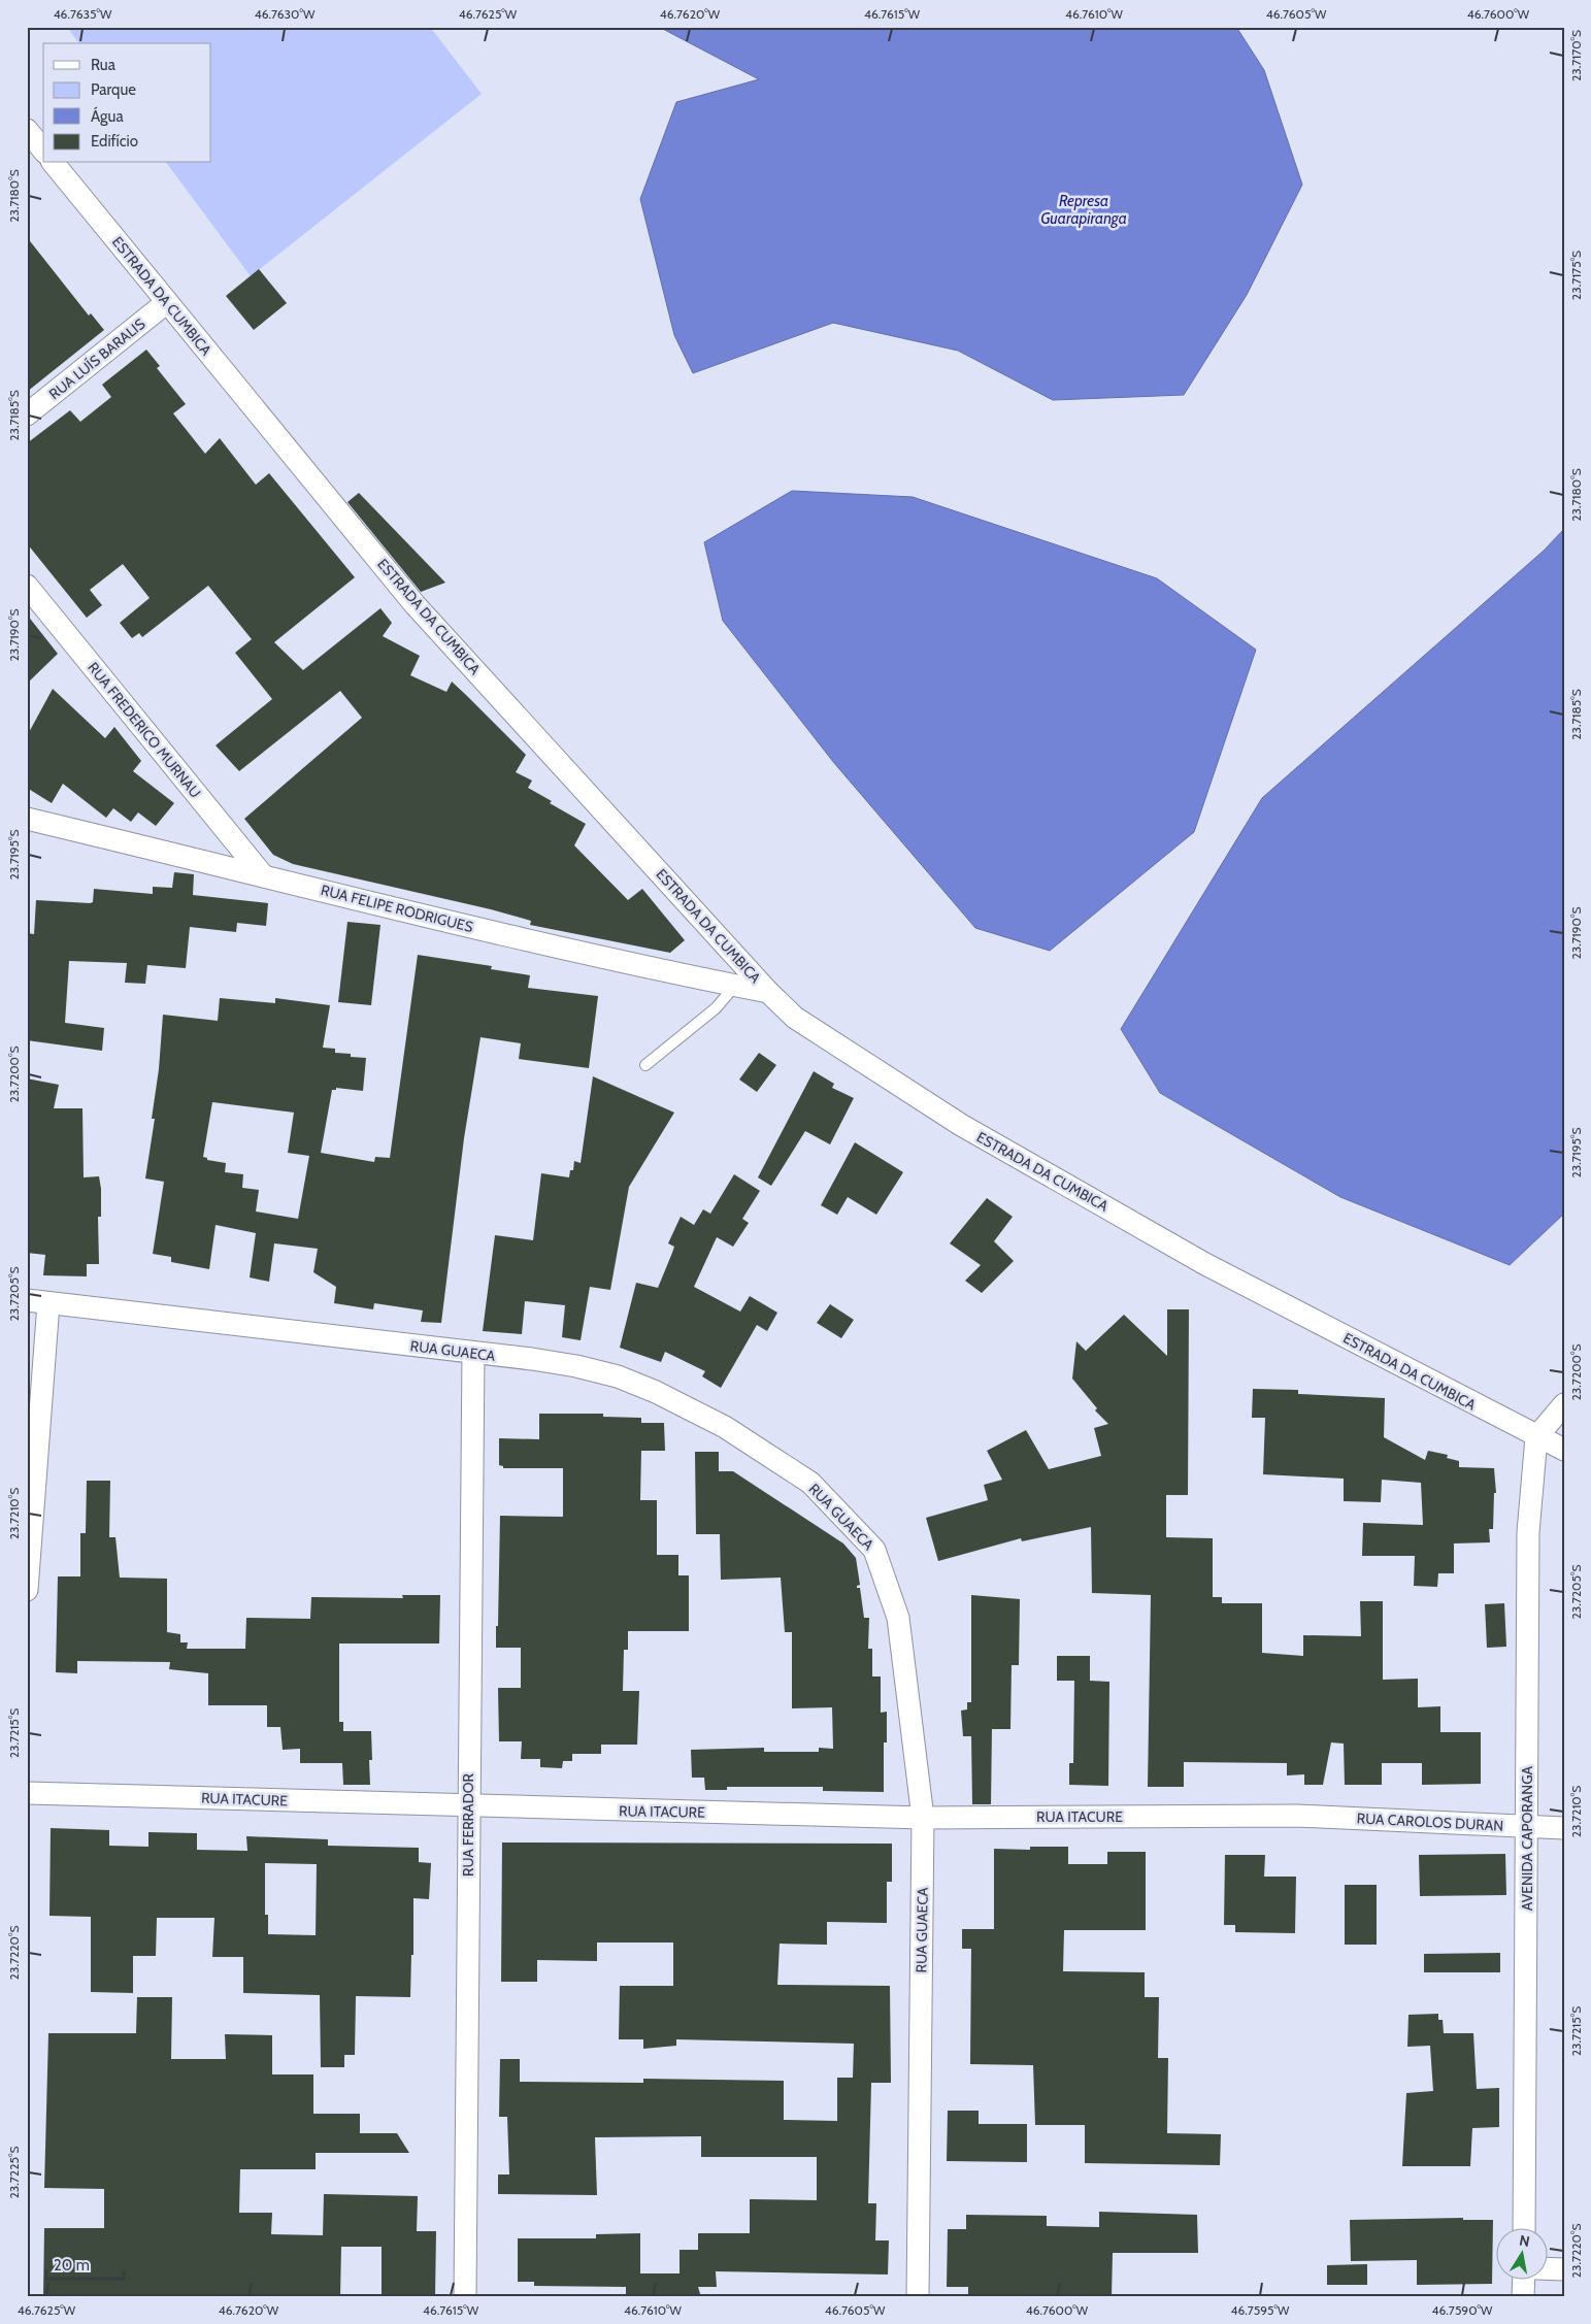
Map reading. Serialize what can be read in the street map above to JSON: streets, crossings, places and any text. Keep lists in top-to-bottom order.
{
  "streets": {
    "street": [
      "ESTRADA DA CUMBICA",
      "RUA LUÍS BARALIS",
      "RUA FREDERICO MURNAU",
      "RUA FELIPE RODRIGUES",
      "RUA GUAECA",
      "RUA ITACURE",
      "RUA CAROLOS DURAN",
      "RUA FERRADOR",
      "AVENIDA CAPORANGA"
    ]
  },
  "crossings": [
    ["ESTRADA DA CUMBICA", "RUA LUÍS BARALIS"],
    ["ESTRADA DA CUMBICA", "RUA FELIPE RODRIGUES"],
    ["ESTRADA DA CUMBICA", "AVENIDA CAPORANGA"],
    ["RUA FREDERICO MURNAU", "RUA FELIPE RODRIGUES"],
    ["RUA GUAECA", "RUA ITACURE"],
    ["RUA GUAECA", "RUA FERRADOR"],
    ["RUA ITACURE", "RUA CAROLOS DURAN"],
    ["RUA ITACURE", "RUA FERRADOR"],
    ["RUA CAROLOS DURAN", "AVENIDA CAPORANGA"]
  ],
  "water": ["Represa Guarapiranga"],
  "legend": [
    "Rua",
    "Parque",
    "Água",
    "Edifício"
  ],
  "scale_bar": "20 m",
  "north": "top",
  "coordinates": [
    "46.7635°W",
    "46.7630°W",
    "46.7625°W",
    "46.7620°W",
    "46.7615°W",
    "46.7610°W",
    "46.7605°W",
    "46.7600°W",
    "23.7170°S",
    "23.7180°S",
    "23.7175°S",
    "23.7185°S",
    "23.7190°S",
    "23.7195°S",
    "23.7200°S",
    "23.7205°S",
    "23.7210°S",
    "23.7215°S",
    "23.7220°S",
    "23.7225°S",
    "46.7595°W",
    "46.7590°W"
  ]
}
